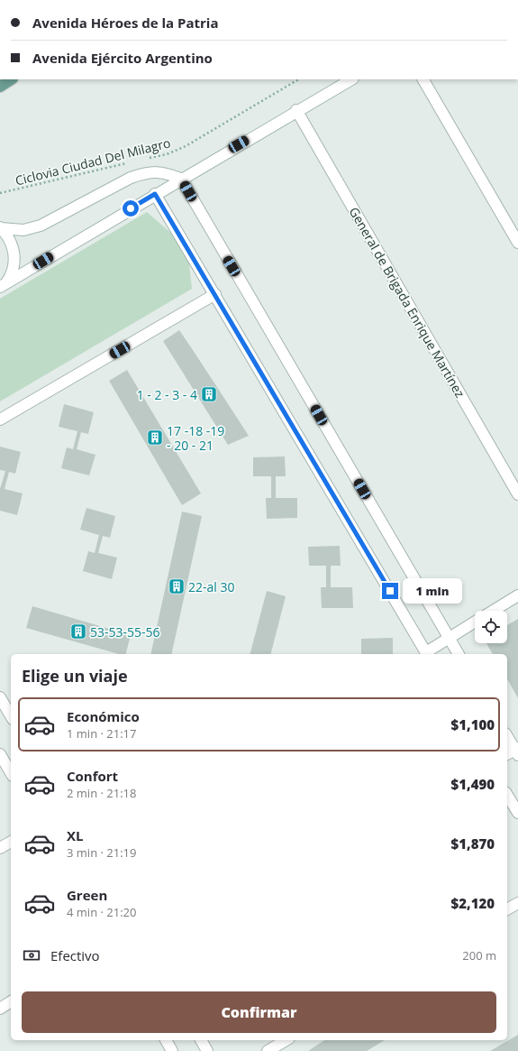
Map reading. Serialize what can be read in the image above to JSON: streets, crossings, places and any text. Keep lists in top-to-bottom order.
{
  "streets": {
    "street": ["General de Brigada Enrique Martínez"],
    "path": ["Ciclovia Ciudad Del Milagro"]
  },
  "places": {
    "building": [
      "1 - 2 - 3 - 4",
      "17 -18 -19 - 20 - 21",
      "22-al 30",
      "53-53-55-56"
    ]
  },
  "page": {
    "banner": ["Avenida Héroes de la Patria", "Avenida Ejército Argentino"],
    "bubble": "1 min",
    "heading": "Elige un viaje",
    "list": [
      {
        "name": "Económico",
        "note": "1 min · 21:17",
        "value": "$1,100"
      },
      {
        "name": "Confort",
        "note": "2 min · 21:18",
        "value": "$1,490"
      },
      {
        "name": "XL",
        "note": "3 min · 21:19",
        "value": "$1,870"
      },
      {
        "name": "Green",
        "note": "4 min · 21:20",
        "value": "$2,120"
      }
    ],
    "pay": ["Efectivo", "200 m"],
    "buttons": "Confirmar"
  }
}
